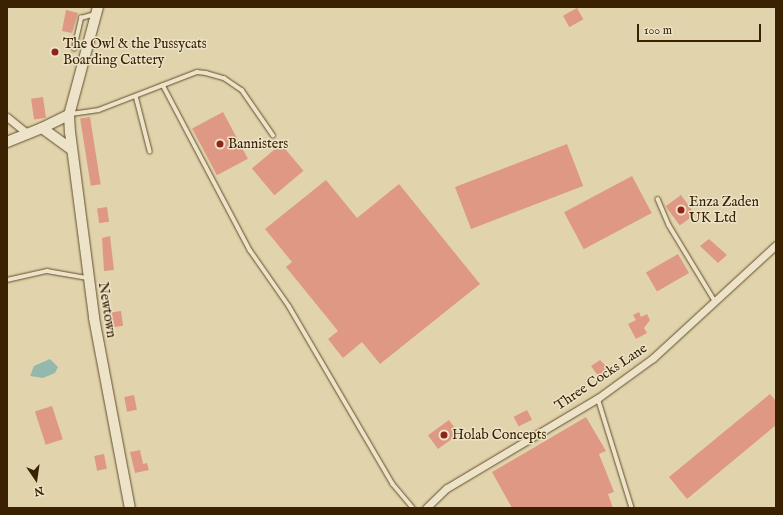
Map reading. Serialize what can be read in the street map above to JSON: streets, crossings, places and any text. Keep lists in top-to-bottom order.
{
  "streets": {
    "main road": ["Newtown"],
    "street": ["Three Cocks Lane"]
  },
  "places": [
    "The Owl & the Pussycats Boarding Cattery",
    "Bannisters",
    "Enza Zaden UK Ltd",
    "Holab Concepts"
  ],
  "scale_bar": "100 m",
  "north": "bottom"
}
